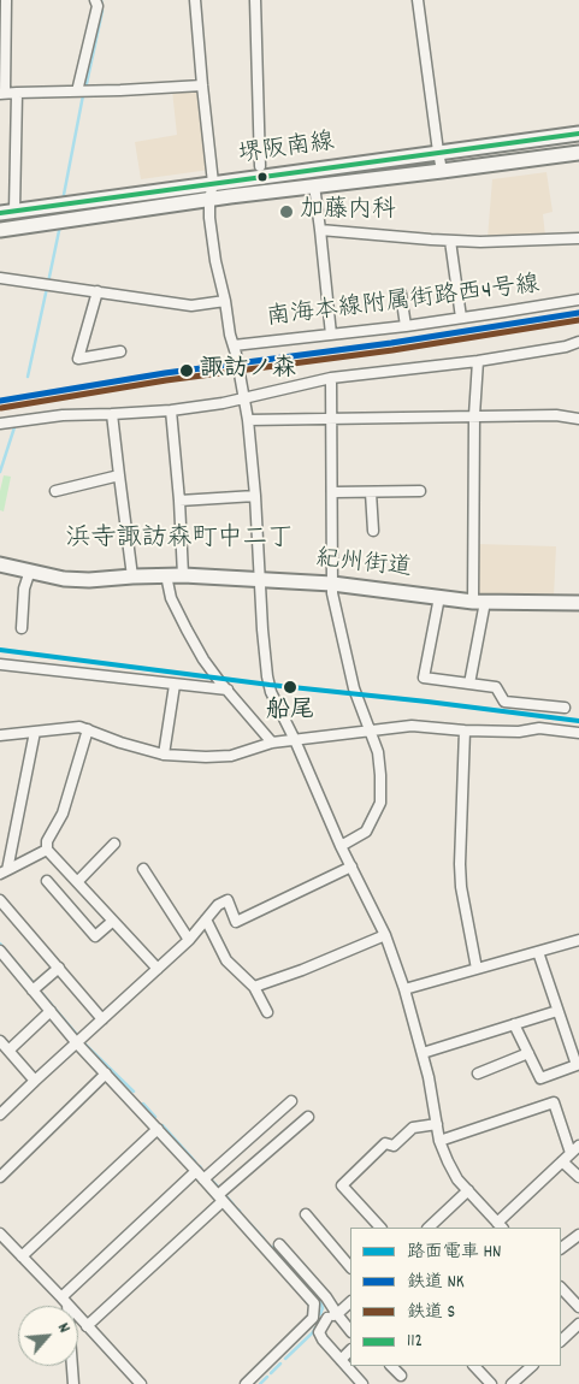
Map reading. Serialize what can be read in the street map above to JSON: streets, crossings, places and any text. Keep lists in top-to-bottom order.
{
  "streets": {
    "main road": ["堺阪南線", "紀州街道"],
    "street": ["南海本線附属街路西4号線"]
  },
  "districts": ["浜寺諏訪森町中二丁"],
  "places": ["加藤内科", "諏訪ノ森", "船尾"],
  "lines": [
    "transit line 112",
    "rail line NK",
    "rail line S",
    "tram line HN"
  ],
  "legend": [
    "路面電車 HN",
    "鉄道 NK",
    "鉄道 S",
    "112"
  ],
  "north": "top right"
}
